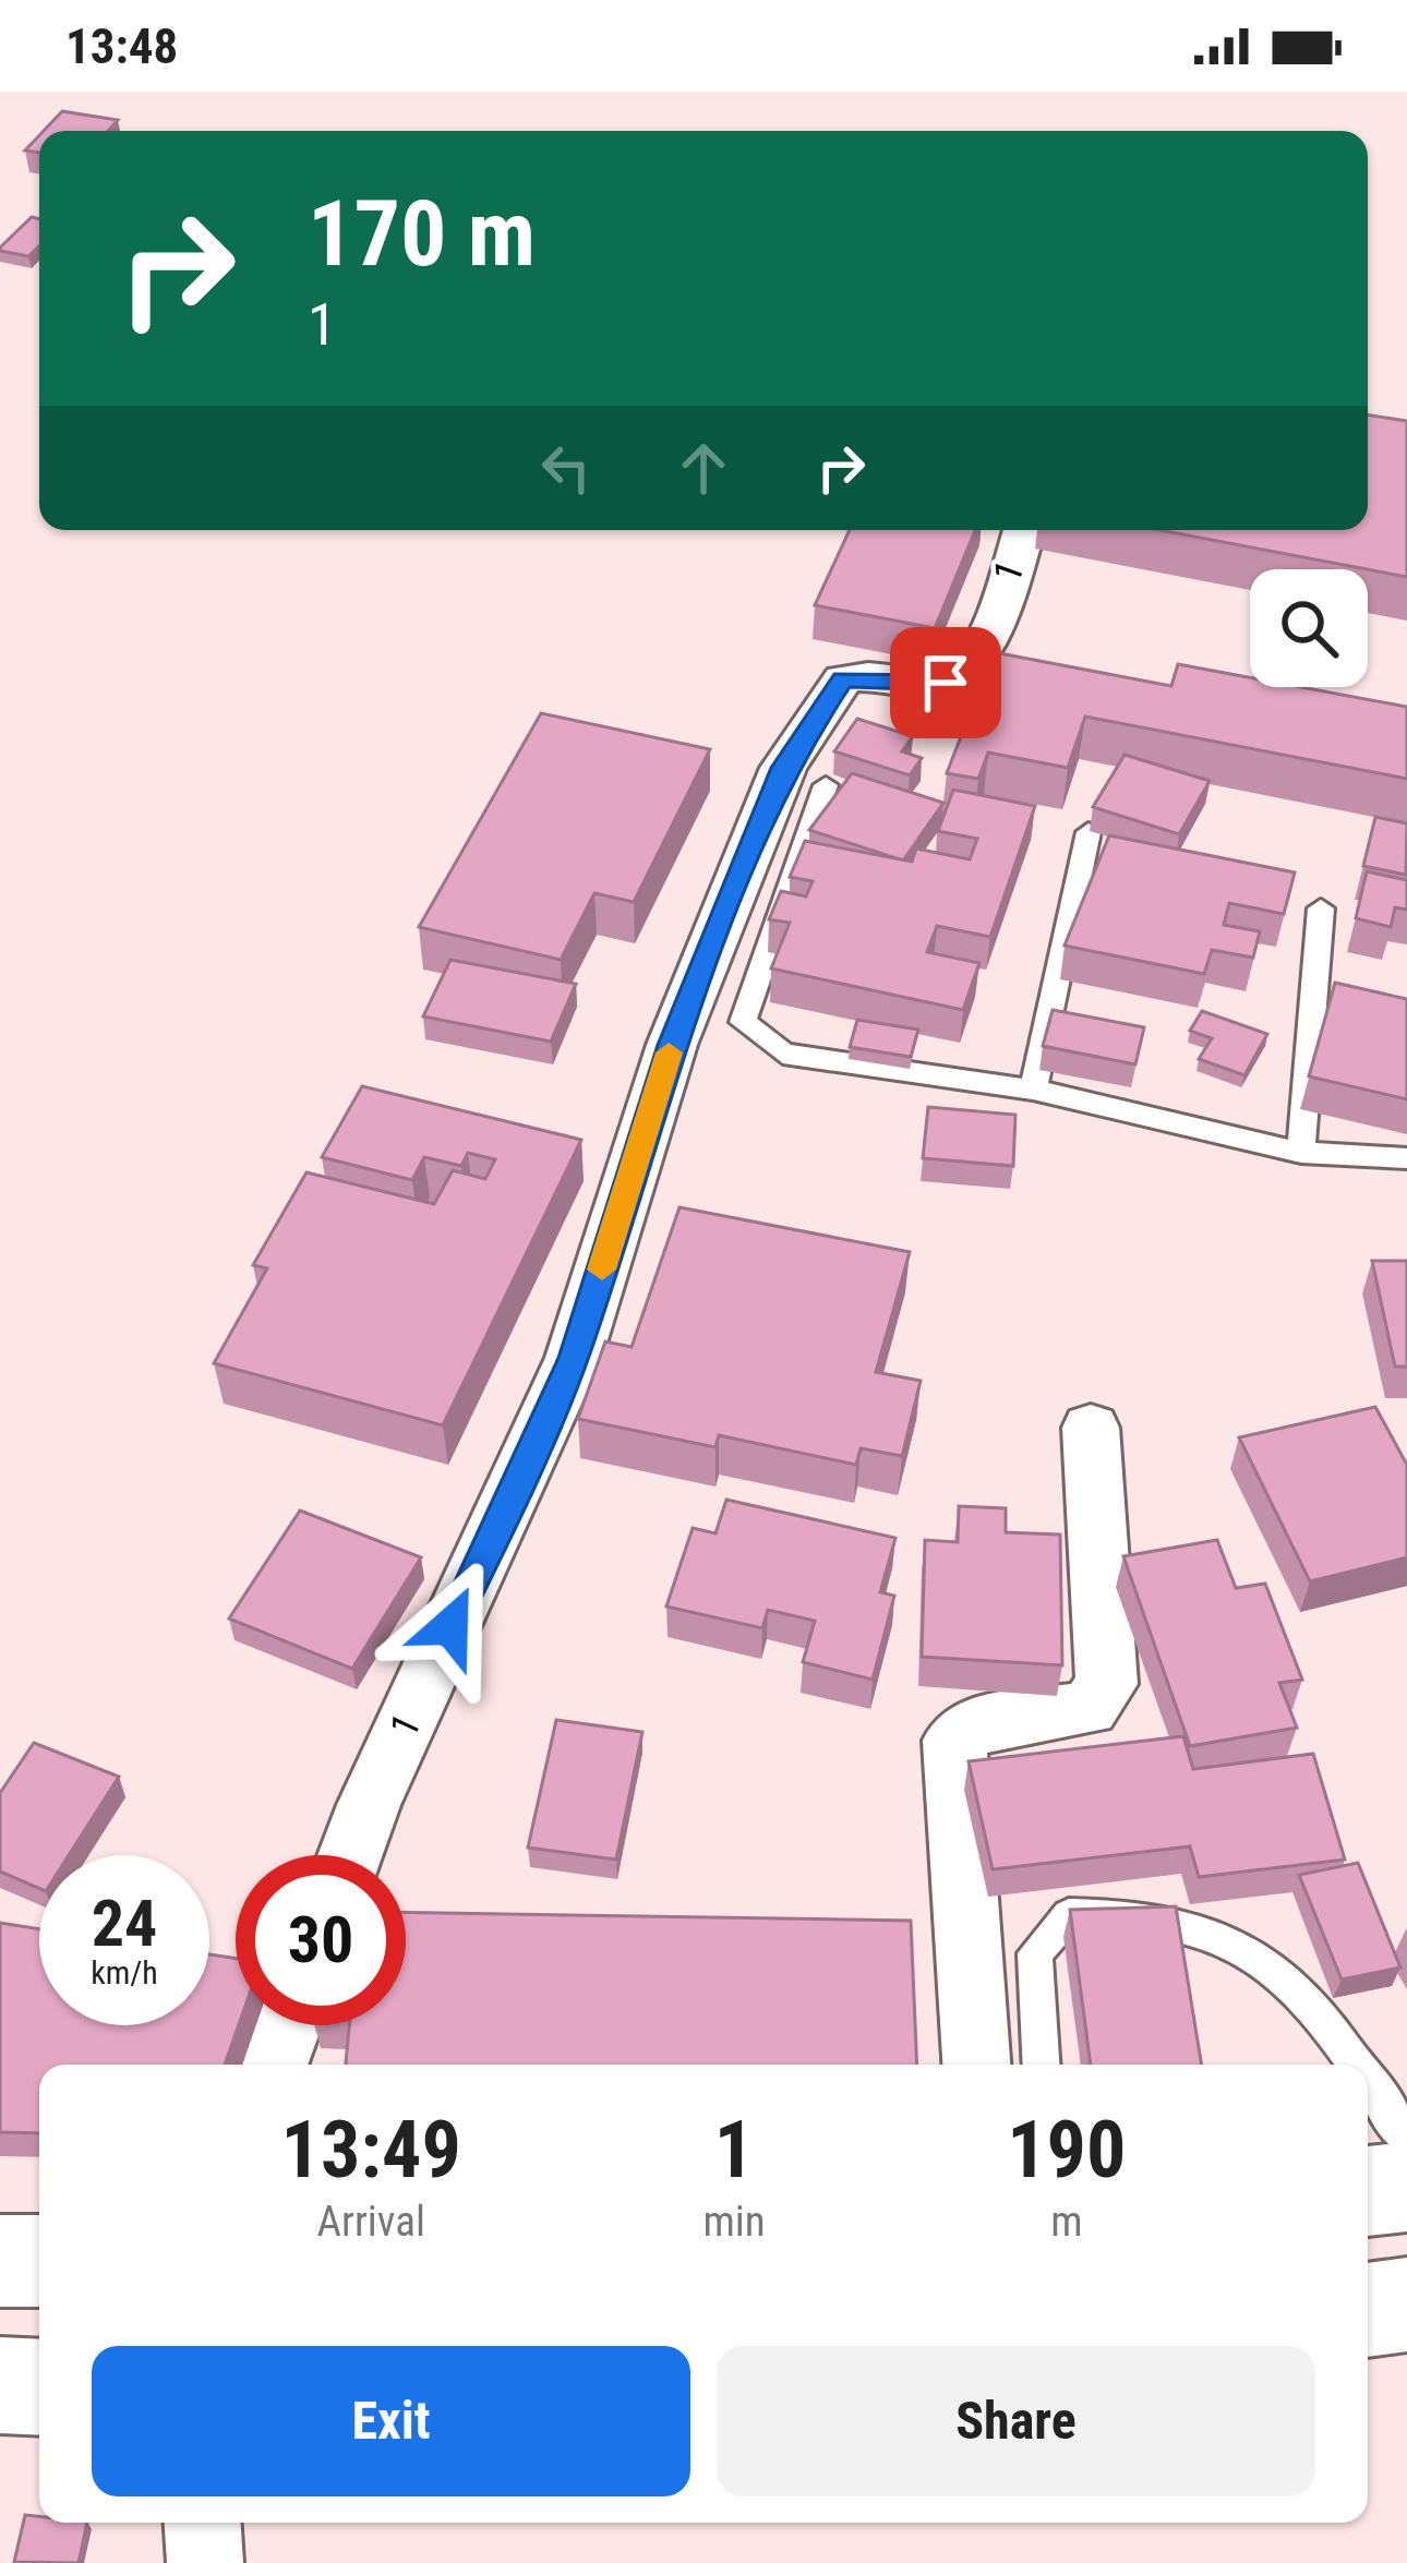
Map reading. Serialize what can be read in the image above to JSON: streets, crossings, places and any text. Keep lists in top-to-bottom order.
{
  "streets": {
    "street": ["1"]
  },
  "page": {
    "status": "13:48",
    "turn": ["170 m", "1"],
    "speed": "24 km/h",
    "limit": "30",
    "eta": [
      "13:49",
      "Arrival",
      "1",
      "min",
      "190",
      "m"
    ],
    "buttons": ["Exit", "Share"]
  }
}
